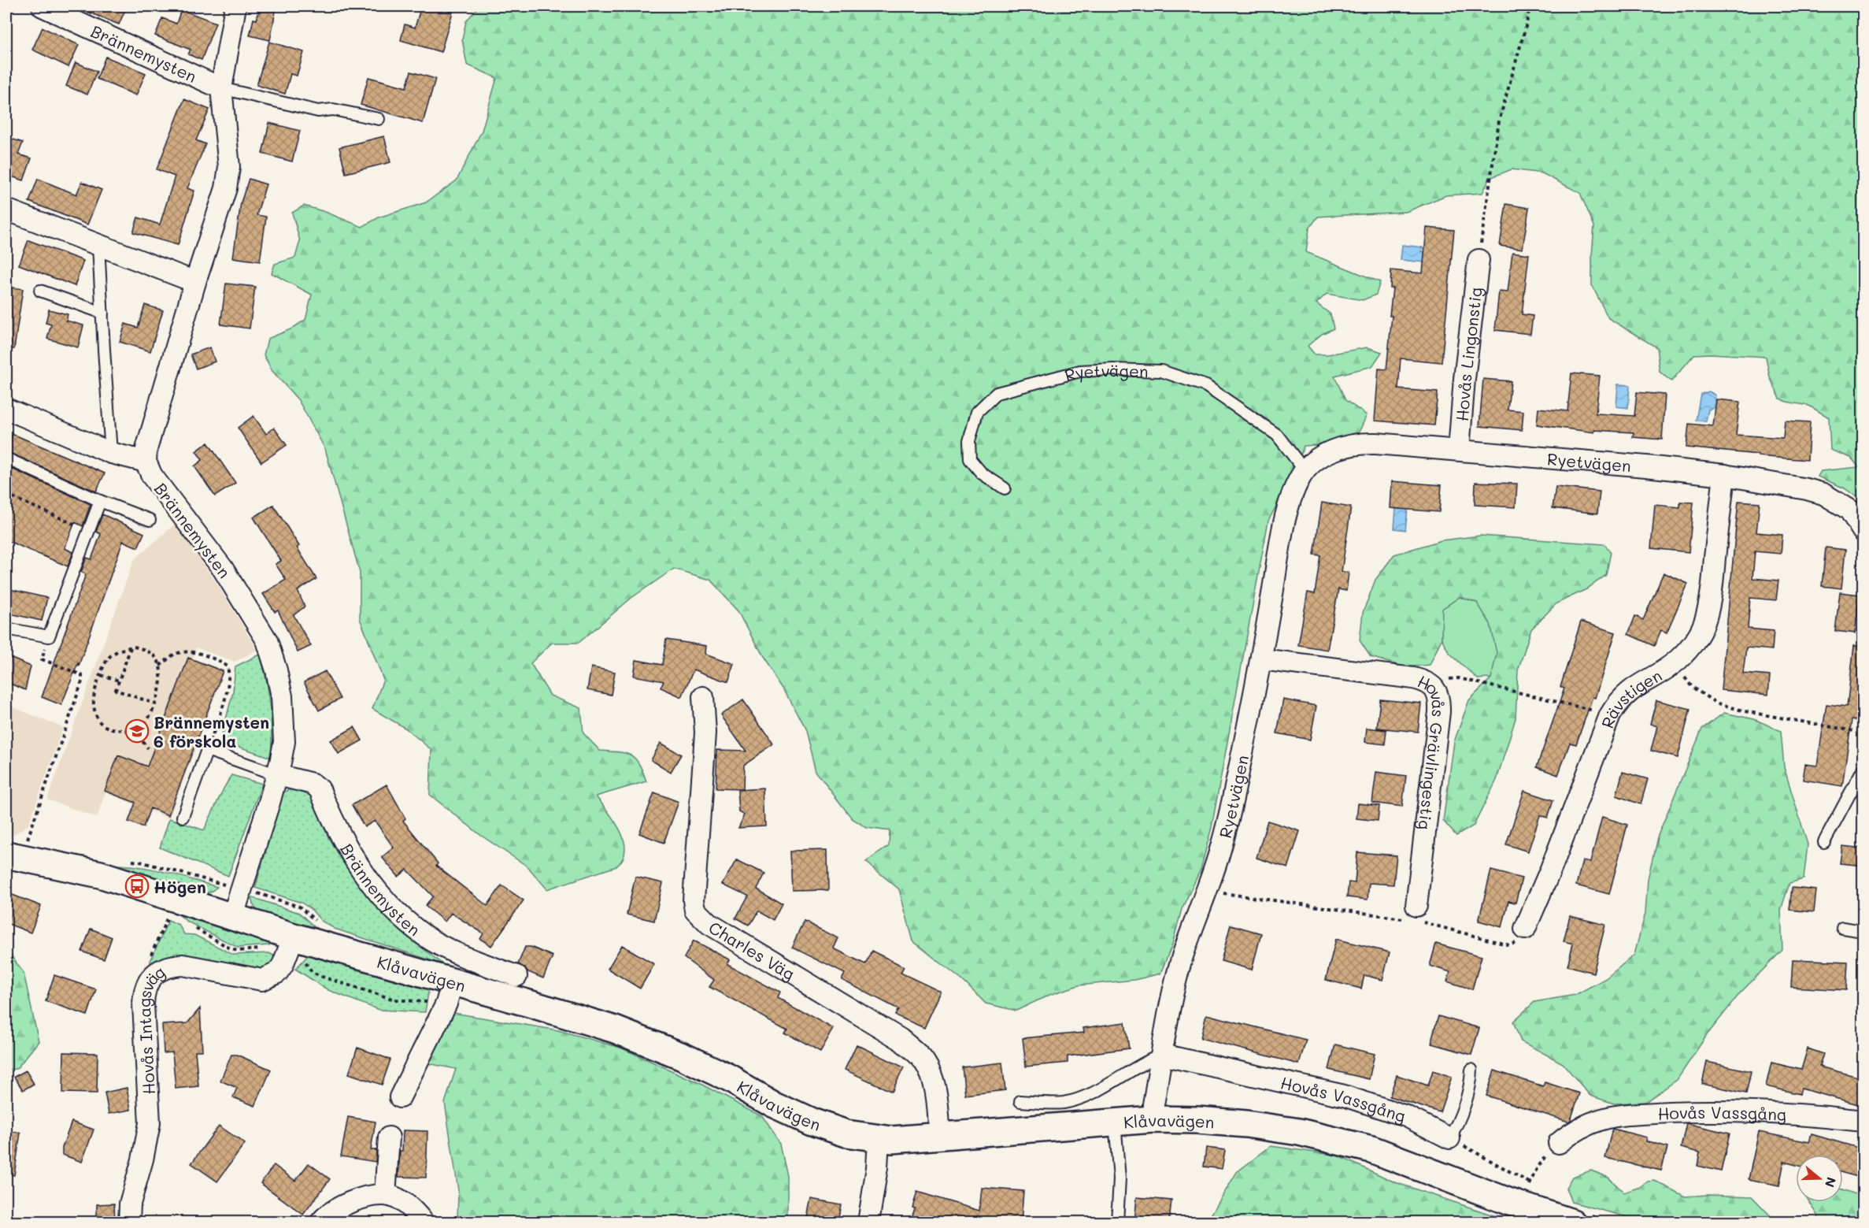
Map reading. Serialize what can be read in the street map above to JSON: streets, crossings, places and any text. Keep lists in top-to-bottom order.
{
  "streets": {
    "street": [
      "Brännemysten",
      "Hovås Lingonstig",
      "Ryetvägen",
      "Rävstigen",
      "Hovås Grävlingestig",
      "Charles Väg",
      "Klåvavägen",
      "Hovås Intagsväg",
      "Hovås Vassgång"
    ]
  },
  "crossings": [
    ["Brännemysten", "Klåvavägen"],
    ["Hovås Lingonstig", "Ryetvägen"],
    ["Ryetvägen", "Rävstigen"],
    ["Ryetvägen", "Hovås Grävlingestig"],
    ["Ryetvägen", "Klåvavägen"],
    ["Ryetvägen", "Hovås Vassgång"],
    ["Charles Väg", "Klåvavägen"],
    ["Klåvavägen", "Hovås Intagsväg"]
  ],
  "places": {
    "school or university": ["Brännemysten 6 förskola"],
    "bus stop": ["Högen"]
  },
  "north": "right"
}
